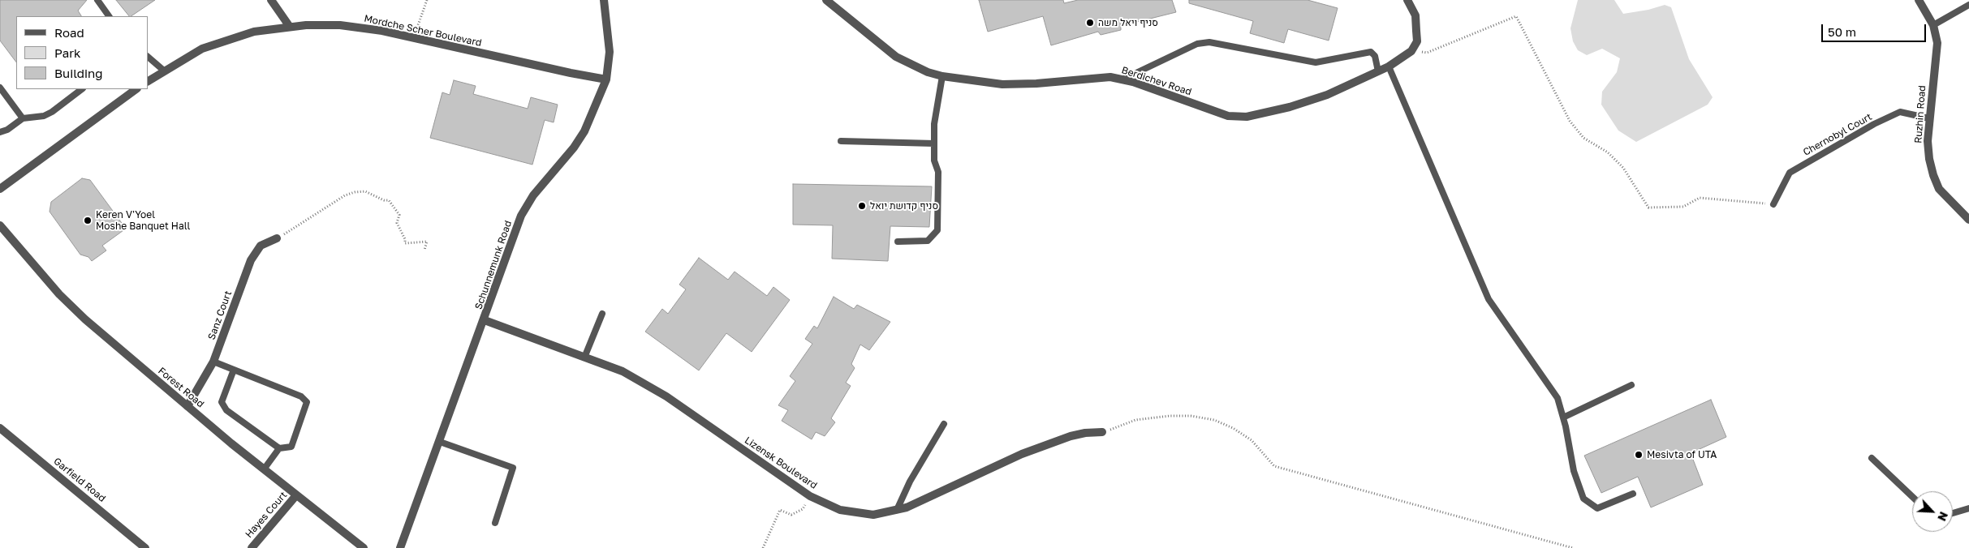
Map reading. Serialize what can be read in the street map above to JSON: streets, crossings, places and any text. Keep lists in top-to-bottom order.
{
  "streets": {
    "street": [
      "Mordche Scher Boulevard",
      "Berdichev Road",
      "Ruzhin Road",
      "Schunnemunk Road",
      "Sanz Court",
      "Forest Road",
      "Lizensk Boulevard",
      "Garfield Road",
      "Hayes Court"
    ],
    "lane": ["Chernobyl Court"]
  },
  "crossings": [
    ["Mordche Scher Boulevard", "Schunnemunk Road"],
    ["Ruzhin Road", "Chernobyl Court"],
    ["Schunnemunk Road", "Lizensk Boulevard"],
    ["Sanz Court", "Forest Road"],
    ["Forest Road", "Hayes Court"]
  ],
  "places": [
    "סניף ויאל משה",
    "סניף קדושת יואל",
    "Keren V'Yoel Moshe Banquet Hall",
    "Mesivta of UTA"
  ],
  "legend": ["Road", "Park", "Building"],
  "scale_bar": "50 m",
  "north": "bottom right"
}
